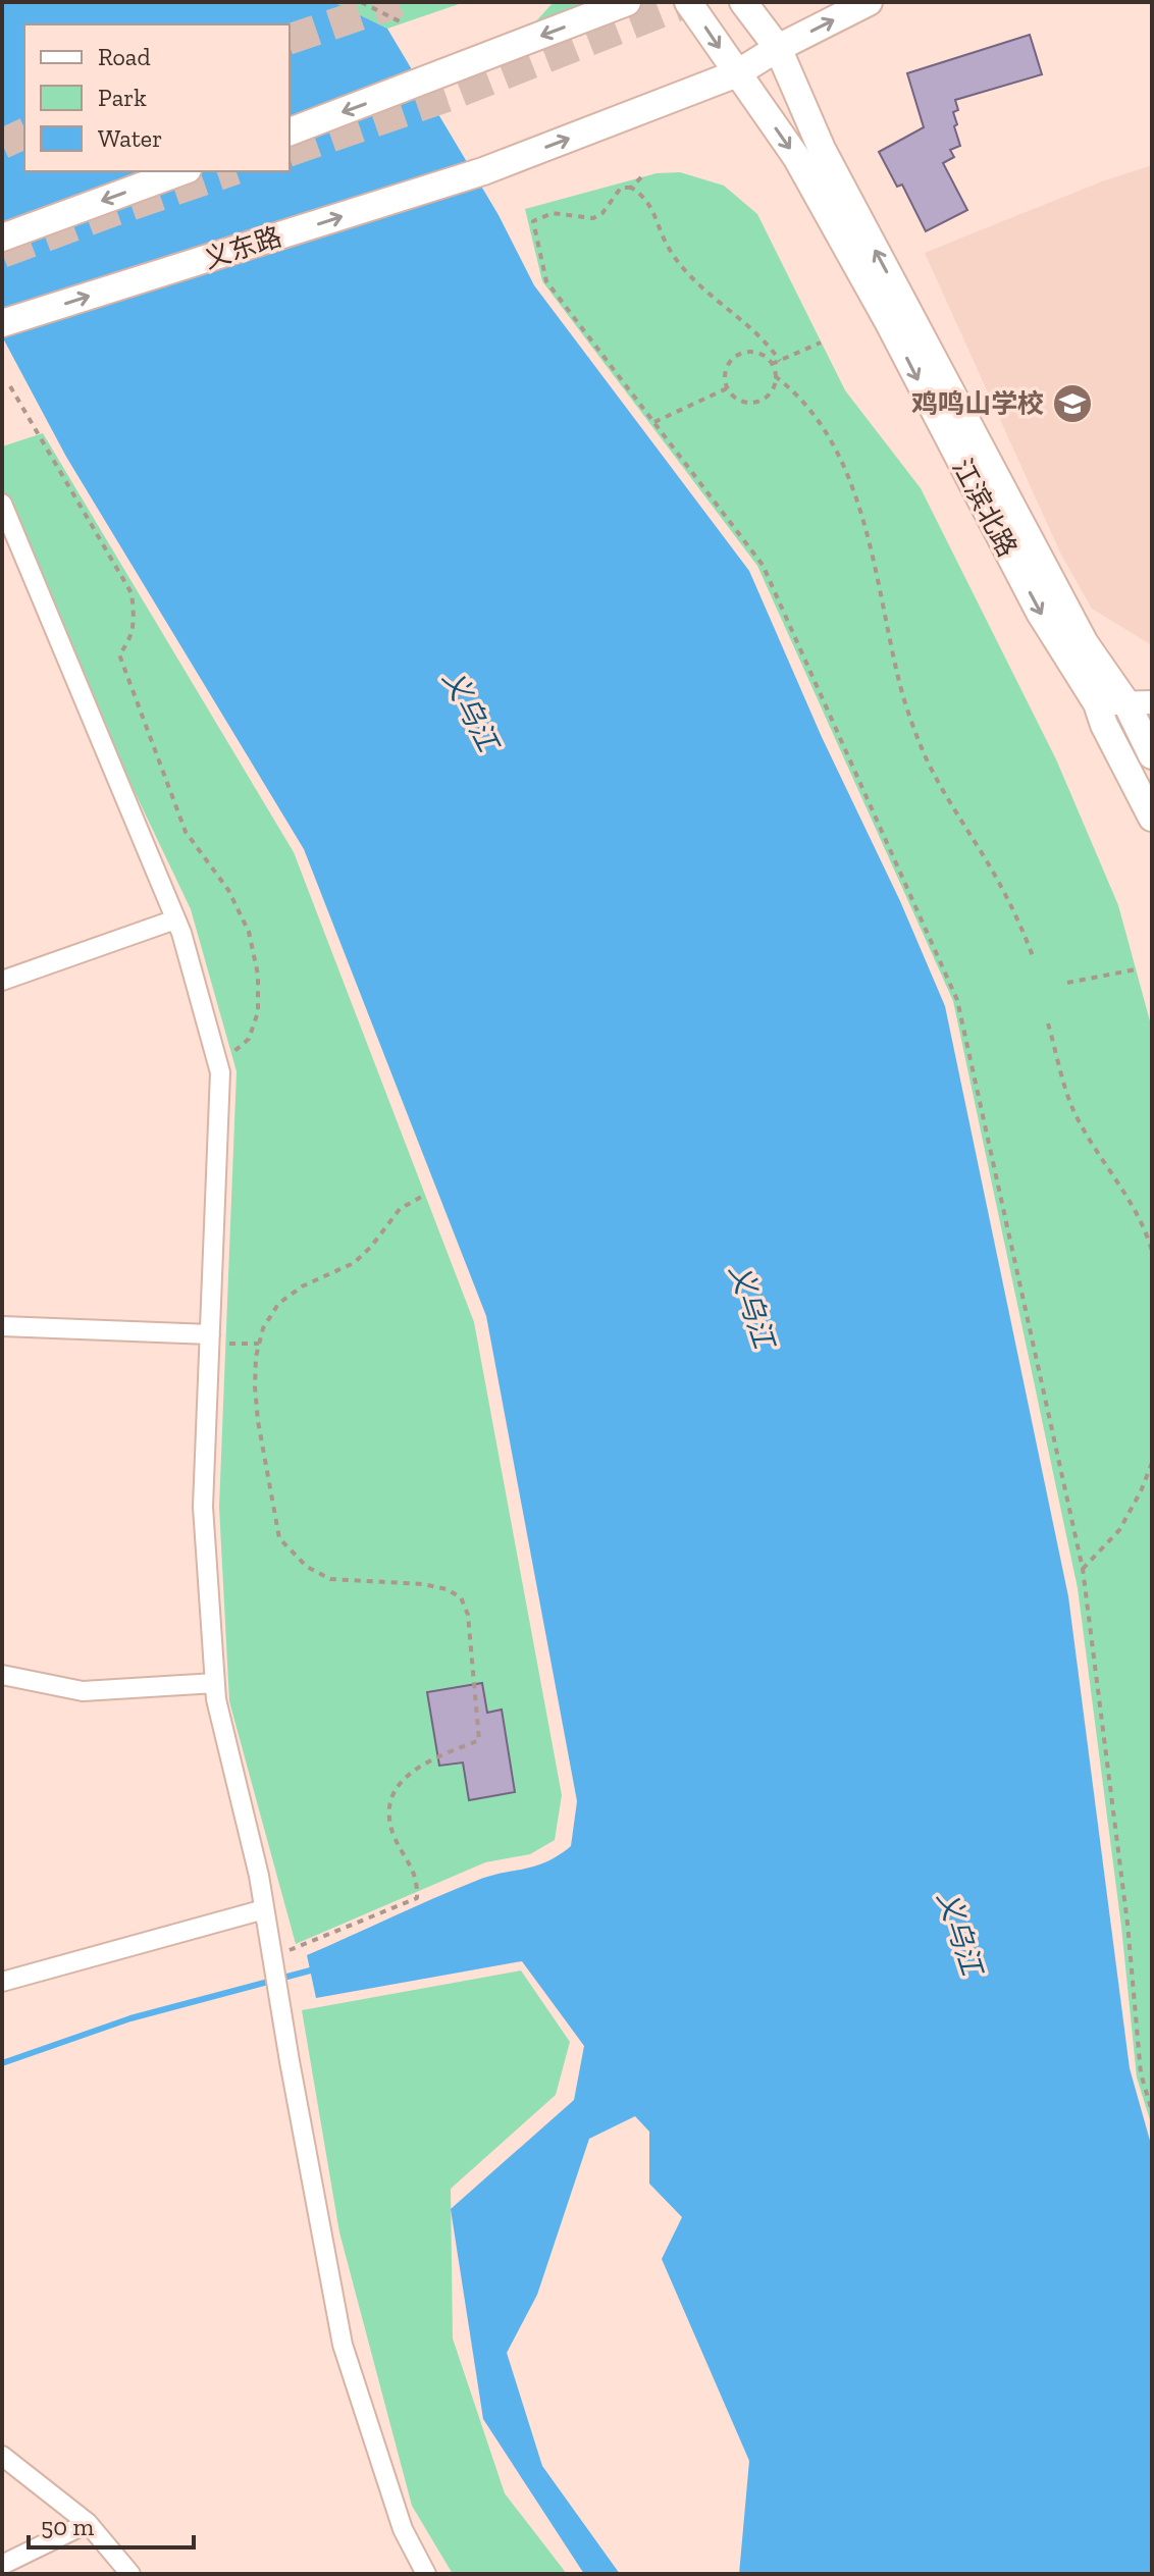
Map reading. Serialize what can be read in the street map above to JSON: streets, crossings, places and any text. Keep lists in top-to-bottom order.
{
  "streets": {
    "main road": ["义东路", "江滨北路"]
  },
  "crossings": [
    ["义东路", "江滨北路"]
  ],
  "water": ["义乌江"],
  "places": {
    "school or university": ["鸡鸣山学校"]
  },
  "legend": ["Road", "Park", "Water"],
  "scale_bar": "50 m"
}
